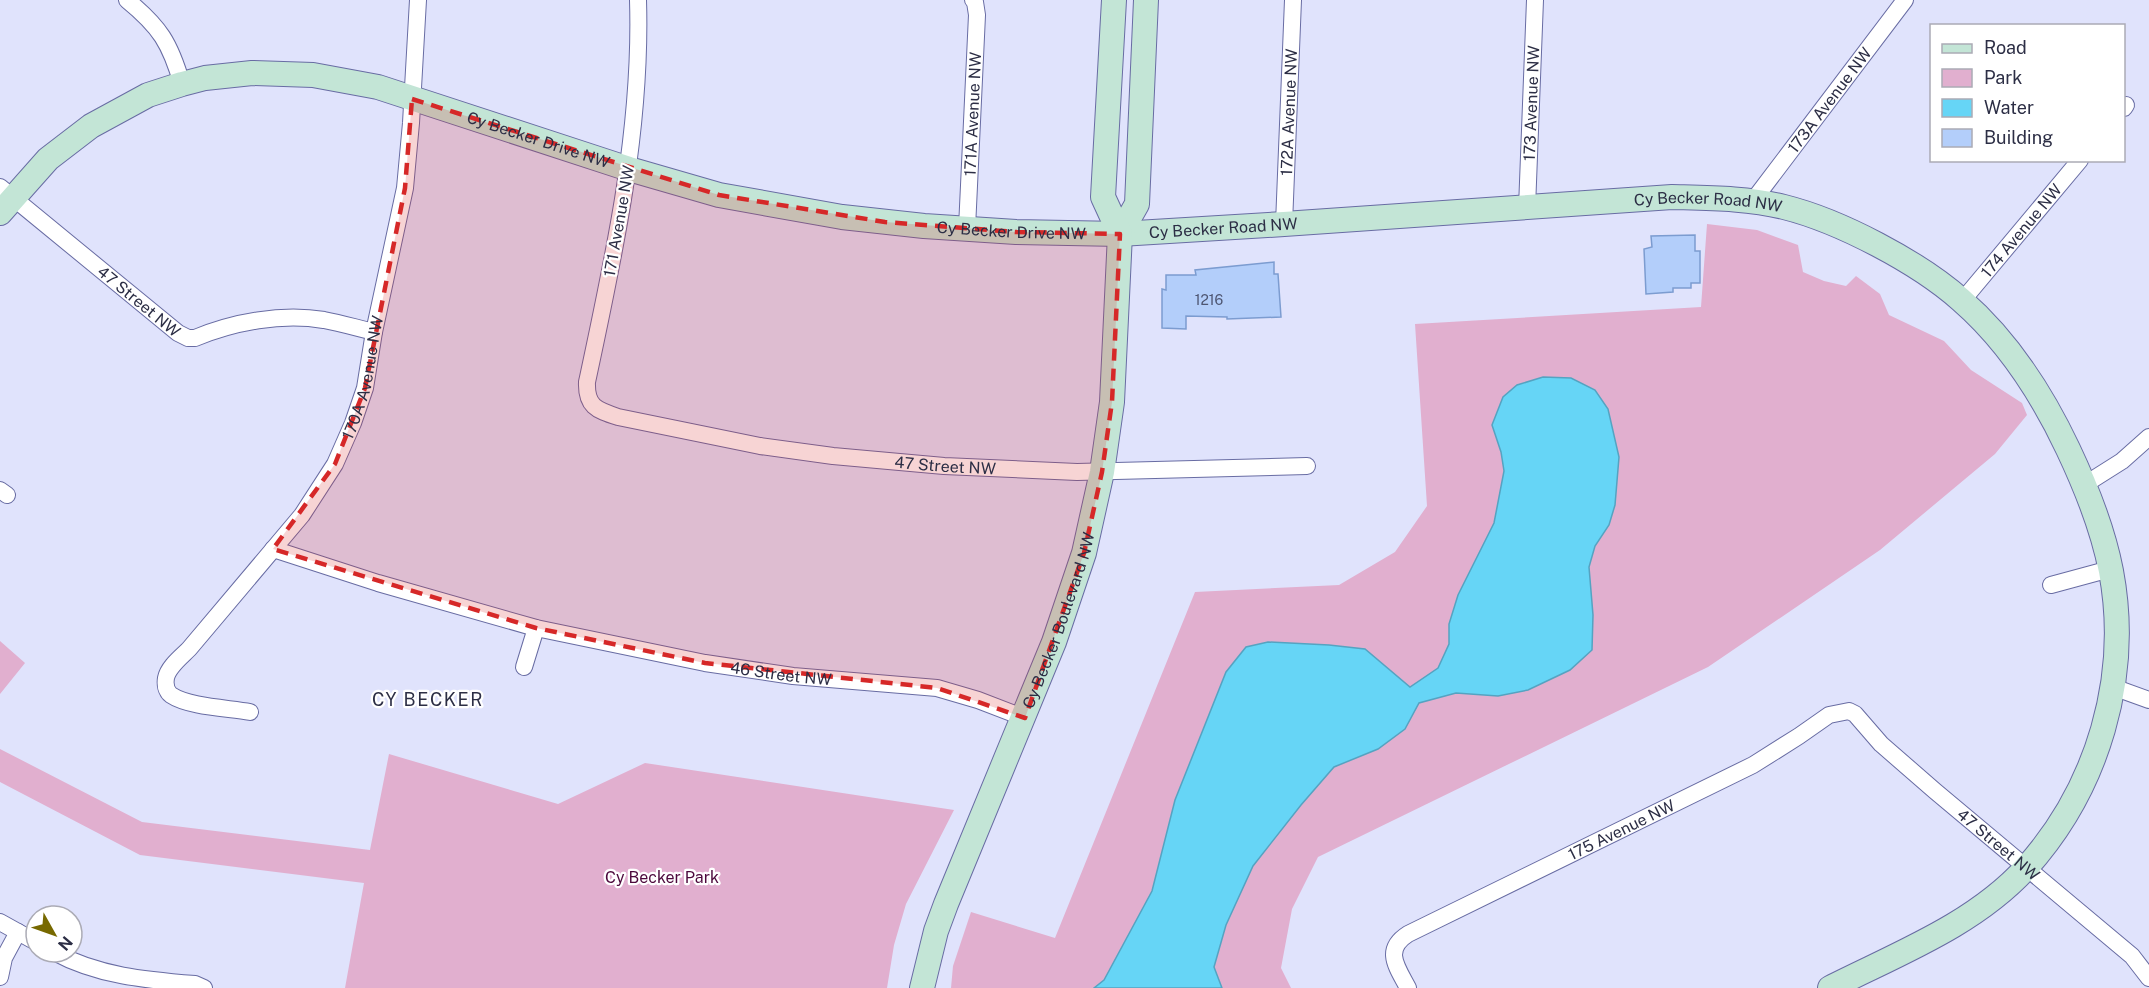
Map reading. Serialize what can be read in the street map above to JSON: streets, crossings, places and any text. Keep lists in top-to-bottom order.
{
  "streets": {
    "street": [
      "173A Avenue NW",
      "173 Avenue NW",
      "172A Avenue NW",
      "171A Avenue NW",
      "Cy Becker Drive NW",
      "Cy Becker Road NW",
      "171 Avenue NW",
      "174 Avenue NW",
      "47 Street NW",
      "170A Avenue NW",
      "Cy Becker Boulevard NW",
      "46 Street NW",
      "175 Avenue NW"
    ]
  },
  "crossings": [
    ["173A Avenue NW", "Cy Becker Road NW"],
    ["173 Avenue NW", "Cy Becker Road NW"],
    ["172A Avenue NW", "Cy Becker Road NW"],
    ["171A Avenue NW", "Cy Becker Drive NW"],
    ["Cy Becker Drive NW", "Cy Becker Road NW"],
    ["Cy Becker Drive NW", "171 Avenue NW"],
    ["Cy Becker Drive NW", "47 Street NW"],
    ["Cy Becker Drive NW", "170A Avenue NW"],
    ["Cy Becker Drive NW", "Cy Becker Boulevard NW"],
    ["Cy Becker Road NW", "174 Avenue NW"],
    ["Cy Becker Road NW", "47 Street NW"],
    ["Cy Becker Road NW", "Cy Becker Boulevard NW"],
    ["171 Avenue NW", "47 Street NW"],
    ["47 Street NW", "170A Avenue NW"],
    ["47 Street NW", "Cy Becker Boulevard NW"],
    ["47 Street NW", "175 Avenue NW"],
    ["170A Avenue NW", "46 Street NW"],
    ["Cy Becker Boulevard NW", "46 Street NW"]
  ],
  "districts": ["CY BECKER"],
  "parks": ["Cy Becker Park"],
  "house_numbers": ["1216"],
  "legend": [
    "Road",
    "Park",
    "Water",
    "Building"
  ],
  "north": "bottom right"
}
